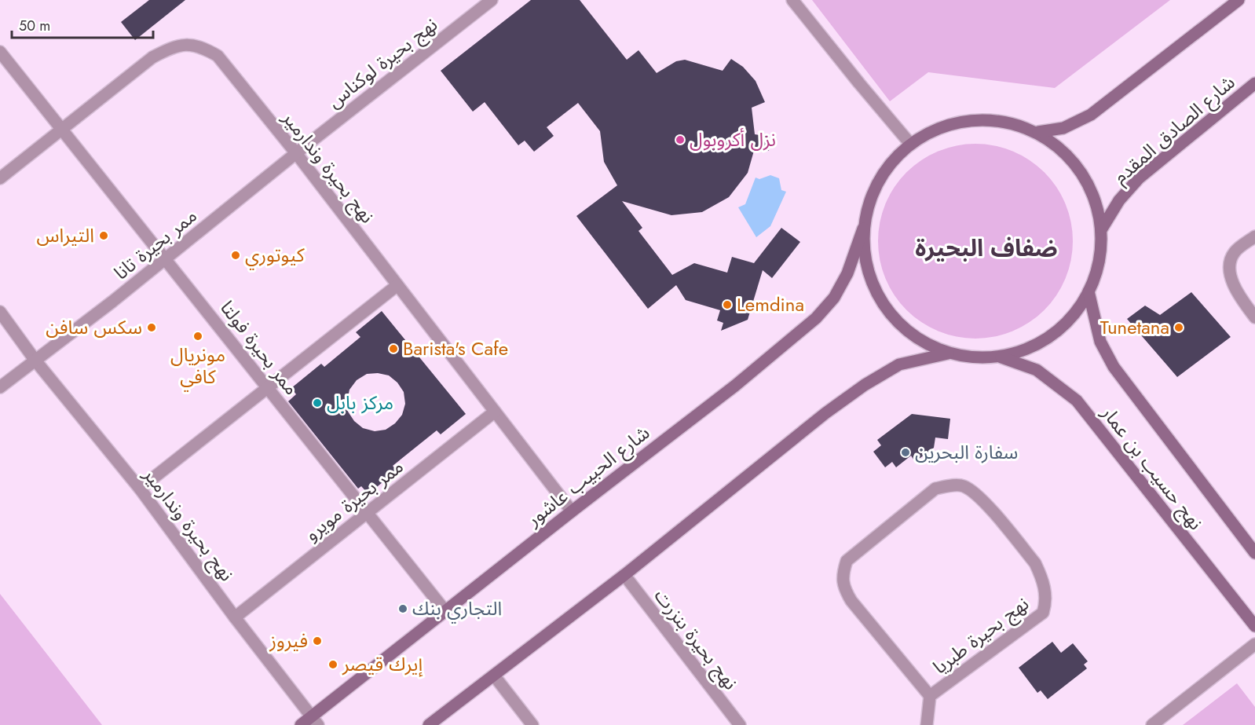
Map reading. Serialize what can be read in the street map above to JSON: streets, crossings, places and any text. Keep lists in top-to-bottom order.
{
  "streets": {
    "main road": ["شارع الصادق المقدم", "نهج حسيب بن عمار", "شارع الحبيب عاشور"],
    "street": [
      "نهج بحيرة لوكناس",
      "نهج بحيرة وندارمير",
      "ممر بحيرة تانا",
      "ممر بحيرة فولتا",
      "ممر بحيرة مويرو",
      "نهج بحيرة طبريا",
      "نهج بحيرة بنزرت"
    ]
  },
  "crossings": [
    ["نهج بحيرة لوكناس", "نهج بحيرة وندارمير"],
    ["نهج بحيرة لوكناس", "ممر بحيرة تانا"],
    ["نهج بحيرة وندارمير", "ممر بحيرة تانا"],
    ["نهج بحيرة وندارمير", "ممر بحيرة فولتا"],
    ["نهج بحيرة وندارمير", "شارع الحبيب عاشور"],
    ["نهج بحيرة وندارمير", "ممر بحيرة مويرو"],
    ["ممر بحيرة تانا", "ممر بحيرة فولتا"],
    ["ممر بحيرة فولتا", "شارع الحبيب عاشور"],
    ["ممر بحيرة فولتا", "ممر بحيرة مويرو"]
  ],
  "districts": ["ضفاف البحيرة"],
  "places": [
    "نزل أكروبول",
    "التيراس",
    "كيوتوري",
    "Lemdina",
    "سكس سافن",
    "Tunetana",
    "مونريال كافي",
    "Barista's Cafe",
    "مركز بابل",
    "سفارة البحرين",
    "التجاري بنك",
    "فيروز",
    "إيرك قيصر"
  ],
  "scale_bar": "50 m"
}
